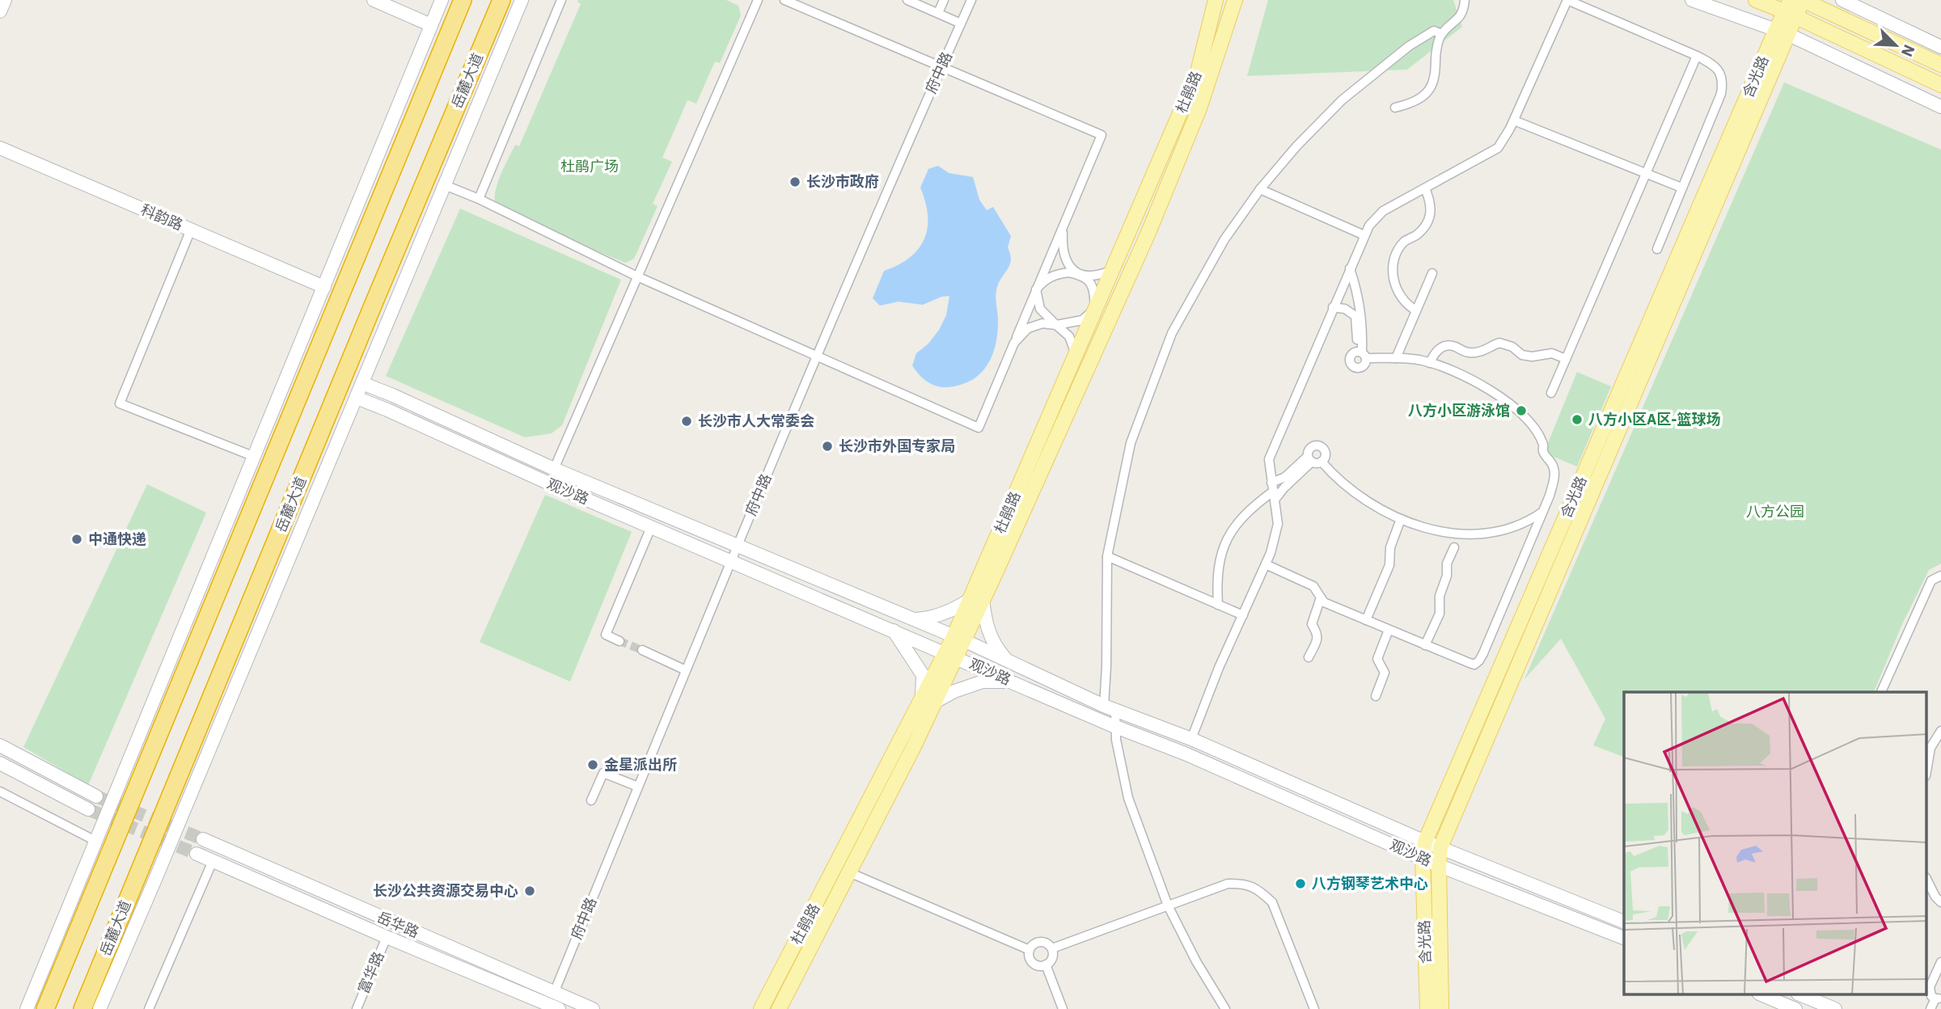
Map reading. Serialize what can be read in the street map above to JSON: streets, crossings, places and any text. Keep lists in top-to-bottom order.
{
  "streets": {
    "highway": ["岳麓大道"],
    "main road": ["含光路", "杜鹃路"],
    "street": [
      "府中路",
      "科韵路",
      "观沙路",
      "岳华路",
      "富华路"
    ]
  },
  "crossings": [
    ["府中路", "观沙路"],
    ["府中路", "岳华路"],
    ["含光路", "观沙路"],
    ["杜鹃路", "观沙路"],
    ["岳华路", "富华路"]
  ],
  "parks": ["杜鹃广场", "八方公园"],
  "places": [
    "长沙市政府",
    "八方小区游泳馆",
    "八方小区A区-篮球场",
    "长沙市人大常委会",
    "长沙市外国专家局",
    "中通快递",
    "金星派出所",
    "八方钢琴艺术中心",
    "长沙公共资源交易中心"
  ],
  "north": "bottom right"
}
